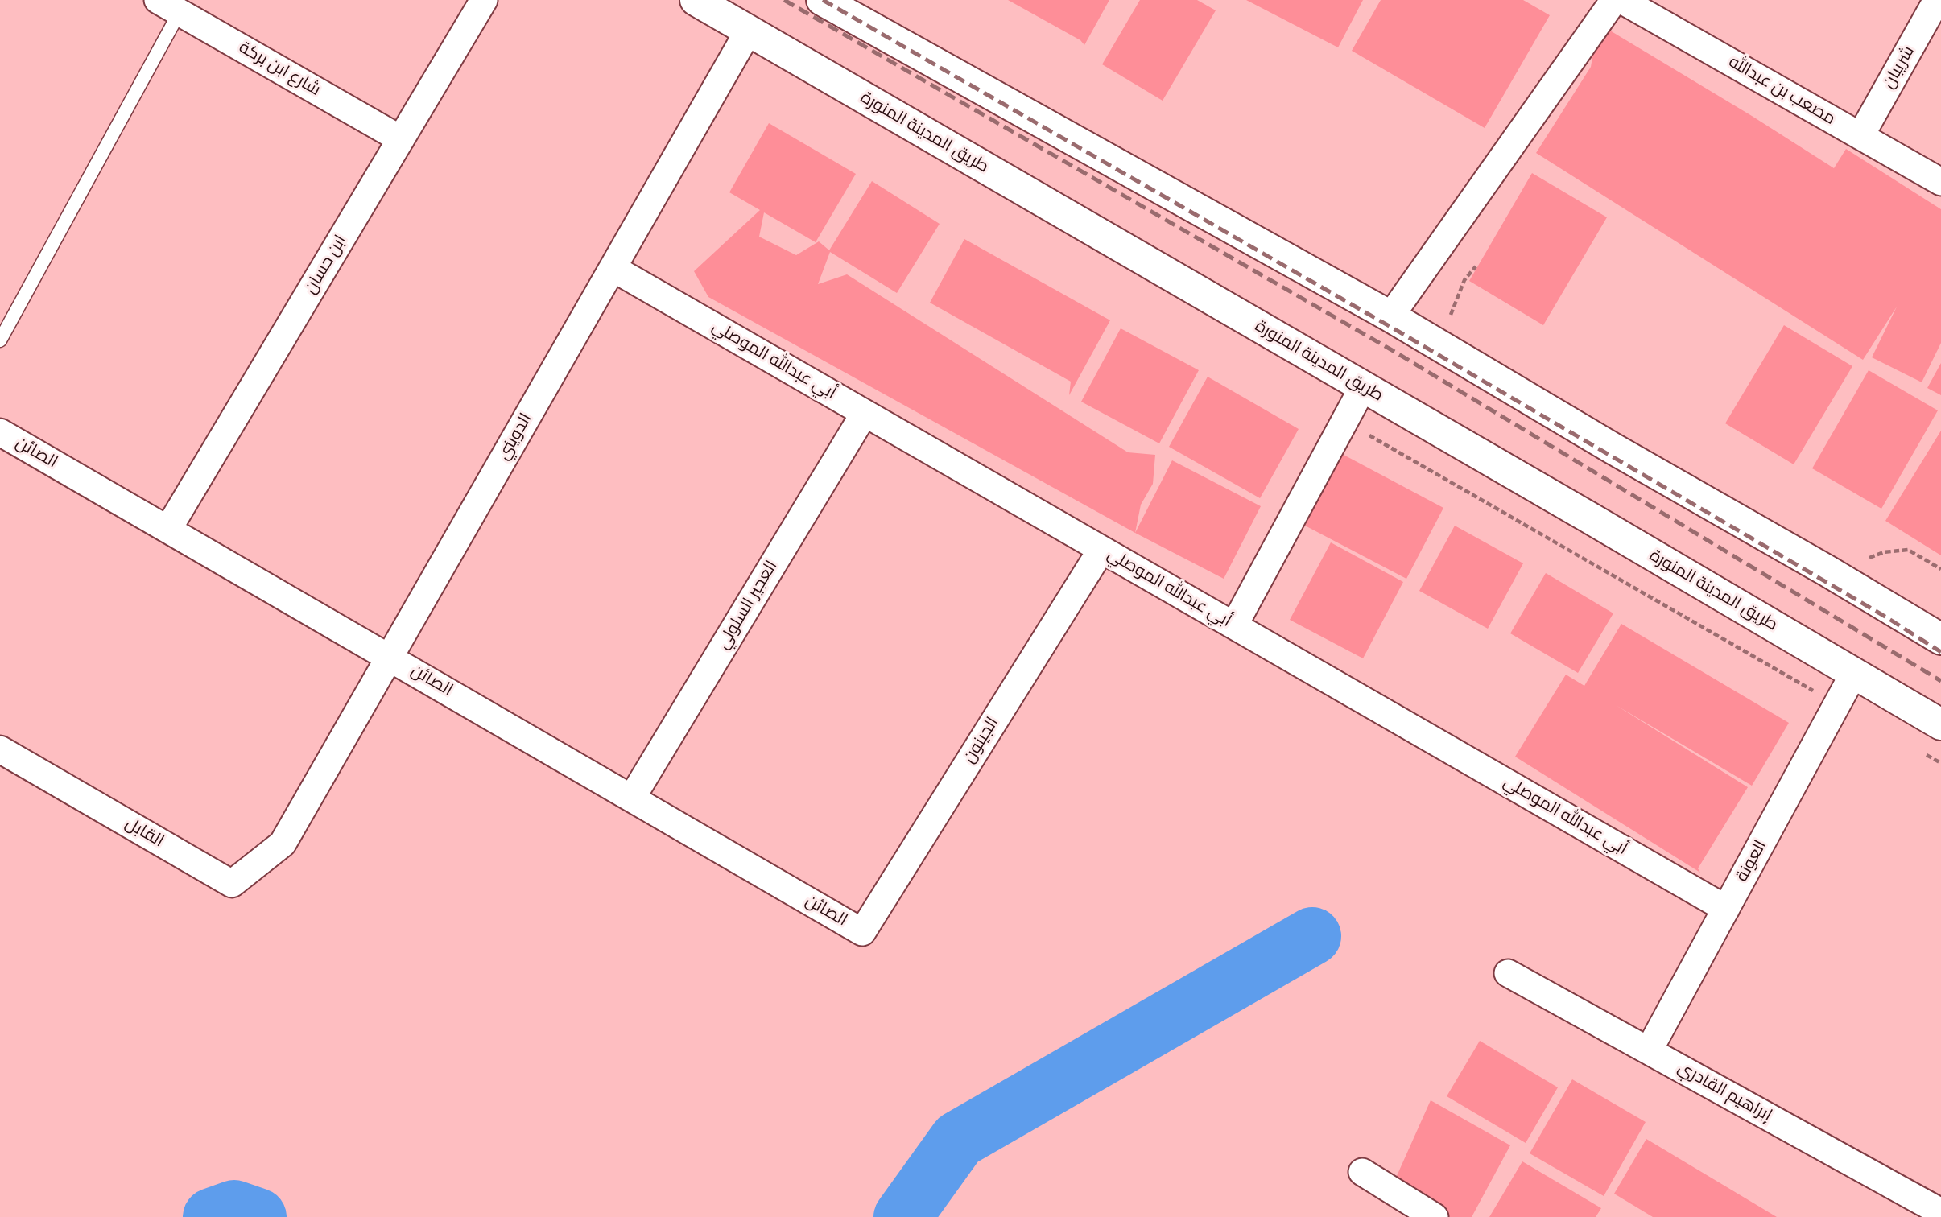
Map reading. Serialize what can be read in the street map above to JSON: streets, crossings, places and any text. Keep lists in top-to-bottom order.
{
  "streets": {
    "main road": ["طريق المدينة المنورة"],
    "street": [
      "شريبان",
      "شارع ابن بركة",
      "مصعب بن عبدالله",
      "ابن حسان",
      "أبي عبدالله الموصلي",
      "الدويني",
      "الصائن",
      "العجير السلولي",
      "الجينون",
      "القابل",
      "العونة",
      "إبراهيم القادري"
    ]
  },
  "crossings": [
    ["شريبان", "مصعب بن عبدالله"],
    ["شارع ابن بركة", "ابن حسان"],
    ["طريق المدينة المنورة", "الدويني"],
    ["طريق المدينة المنورة", "العونة"],
    ["ابن حسان", "الصائن"],
    ["أبي عبدالله الموصلي", "الدويني"],
    ["أبي عبدالله الموصلي", "العجير السلولي"],
    ["أبي عبدالله الموصلي", "الجينون"],
    ["أبي عبدالله الموصلي", "العونة"],
    ["الدويني", "الصائن"],
    ["الدويني", "القابل"],
    ["الصائن", "العجير السلولي"],
    ["الصائن", "الجينون"],
    ["العونة", "إبراهيم القادري"]
  ]
}
